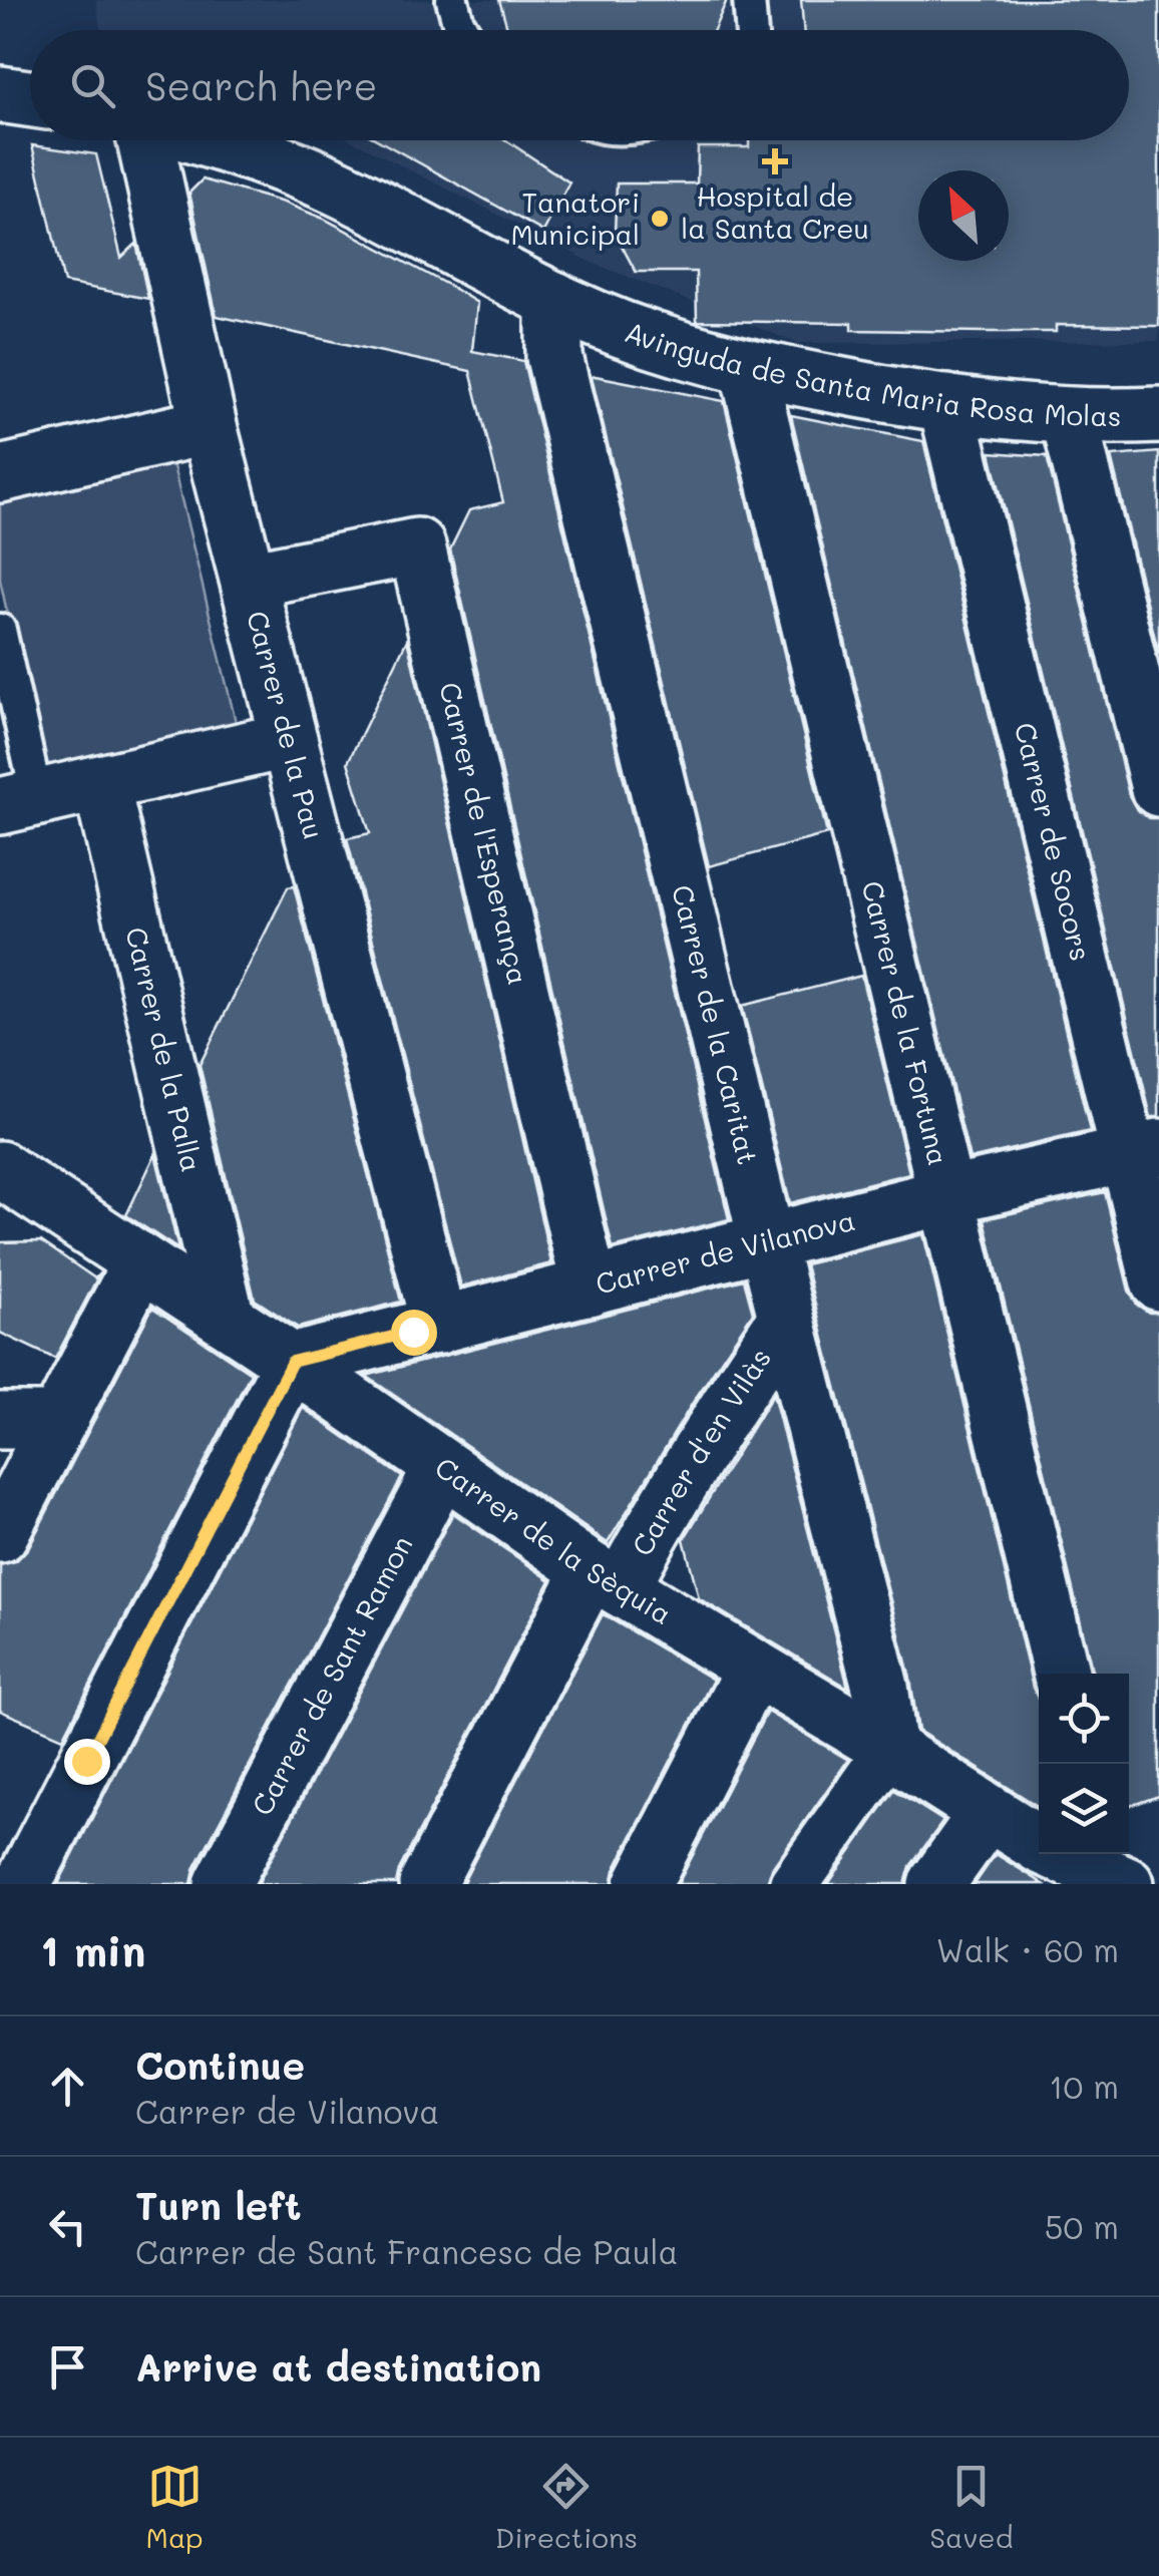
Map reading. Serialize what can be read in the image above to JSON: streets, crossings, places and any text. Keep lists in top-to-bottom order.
{
  "streets": {
    "street": [
      "Avinguda de Santa Maria Rosa Molas",
      "Carrer de la Pau",
      "Carrer de l'Esperança",
      "Carrer de Socors",
      "Carrer de la Fortuna",
      "Carrer de la Caritat",
      "Carrer de la Palla",
      "Carrer de Vilanova",
      "Carrer d'en Vilàs",
      "Carrer de la Sèquia",
      "Carrer de Sant Ramon"
    ]
  },
  "crossings": [
    ["Avinguda de Santa Maria Rosa Molas", "Carrer de Socors"],
    ["Avinguda de Santa Maria Rosa Molas", "Carrer de la Fortuna"],
    ["Avinguda de Santa Maria Rosa Molas", "Carrer de la Caritat"],
    ["Carrer de la Pau", "Carrer de l'Esperança"],
    ["Carrer de la Pau", "Carrer de Vilanova"],
    ["Carrer de l'Esperança", "Carrer de Vilanova"],
    ["Carrer de Socors", "Carrer de Vilanova"],
    ["Carrer de la Fortuna", "Carrer de Vilanova"],
    ["Carrer de la Caritat", "Carrer de Vilanova"],
    ["Carrer de la Caritat", "Carrer d'en Vilàs"],
    ["Carrer de la Caritat", "Carrer de la Sèquia"],
    ["Carrer de la Palla", "Carrer de la Sèquia"],
    ["Carrer de Vilanova", "Carrer de la Sèquia"],
    ["Carrer d'en Vilàs", "Carrer de la Sèquia"],
    ["Carrer de la Sèquia", "Carrer de Sant Ramon"]
  ],
  "places": {
    "health": ["Hospital de la Santa Creu"],
    "other": ["Tanatori Municipal"]
  },
  "north": "top left",
  "page": {
    "search": "Search here",
    "heading": ["1 min", "Walk · 60 m"],
    "list": [
      ["Continue", "Carrer de Vilanova", "10 m"],
      ["Turn left", "Carrer de Sant Francesc de Paula", "50 m"],
      "Arrive at destination"
    ],
    "nav": ["Map", "Directions", "Saved"]
  }
}
